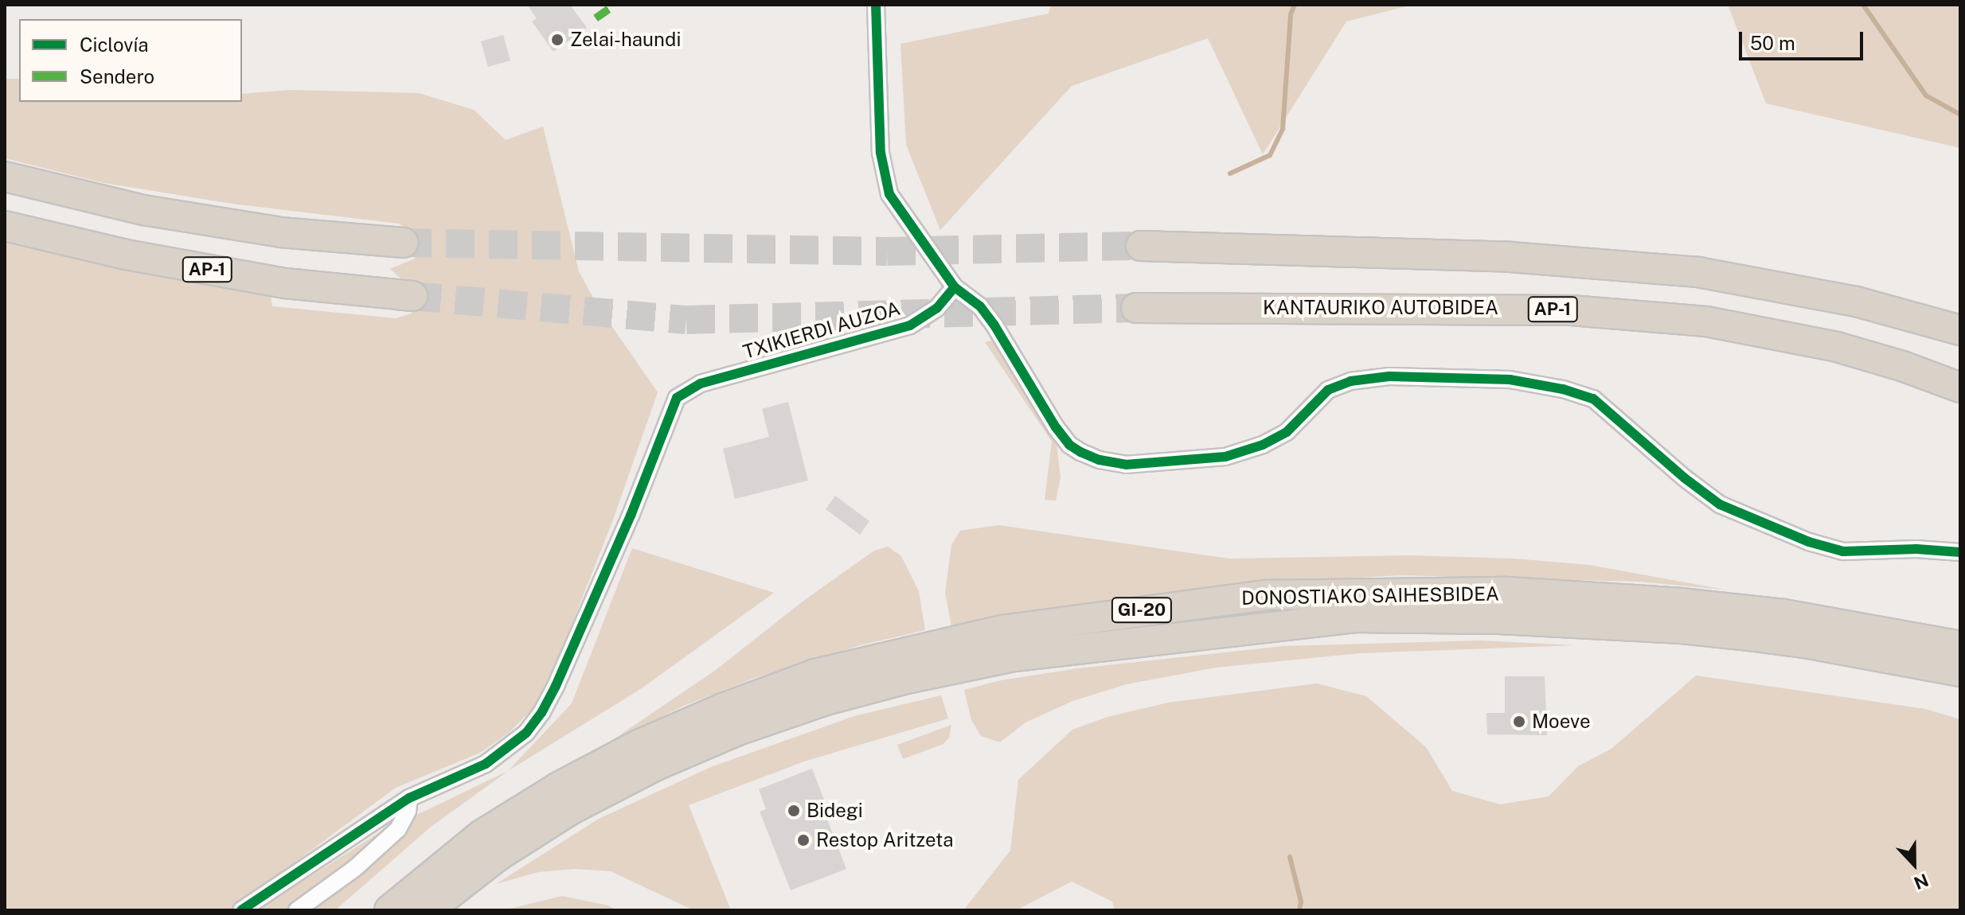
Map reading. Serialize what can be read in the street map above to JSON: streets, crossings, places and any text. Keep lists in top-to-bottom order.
{
  "streets": {
    "highway": [
      "AP-1",
      "KANTAURIKO AUTOBIDEA",
      "DONOSTIAKO SAIHESBIDEA",
      "GI-20"
    ],
    "street": ["TXIKIERDI AUZOA"]
  },
  "places": [
    "Zelai-haundi",
    "Moeve",
    "Bidegi",
    "Restop Aritzeta"
  ],
  "legend": ["Ciclovía", "Sendero"],
  "scale_bar": "50 m",
  "north": "bottom"
}
